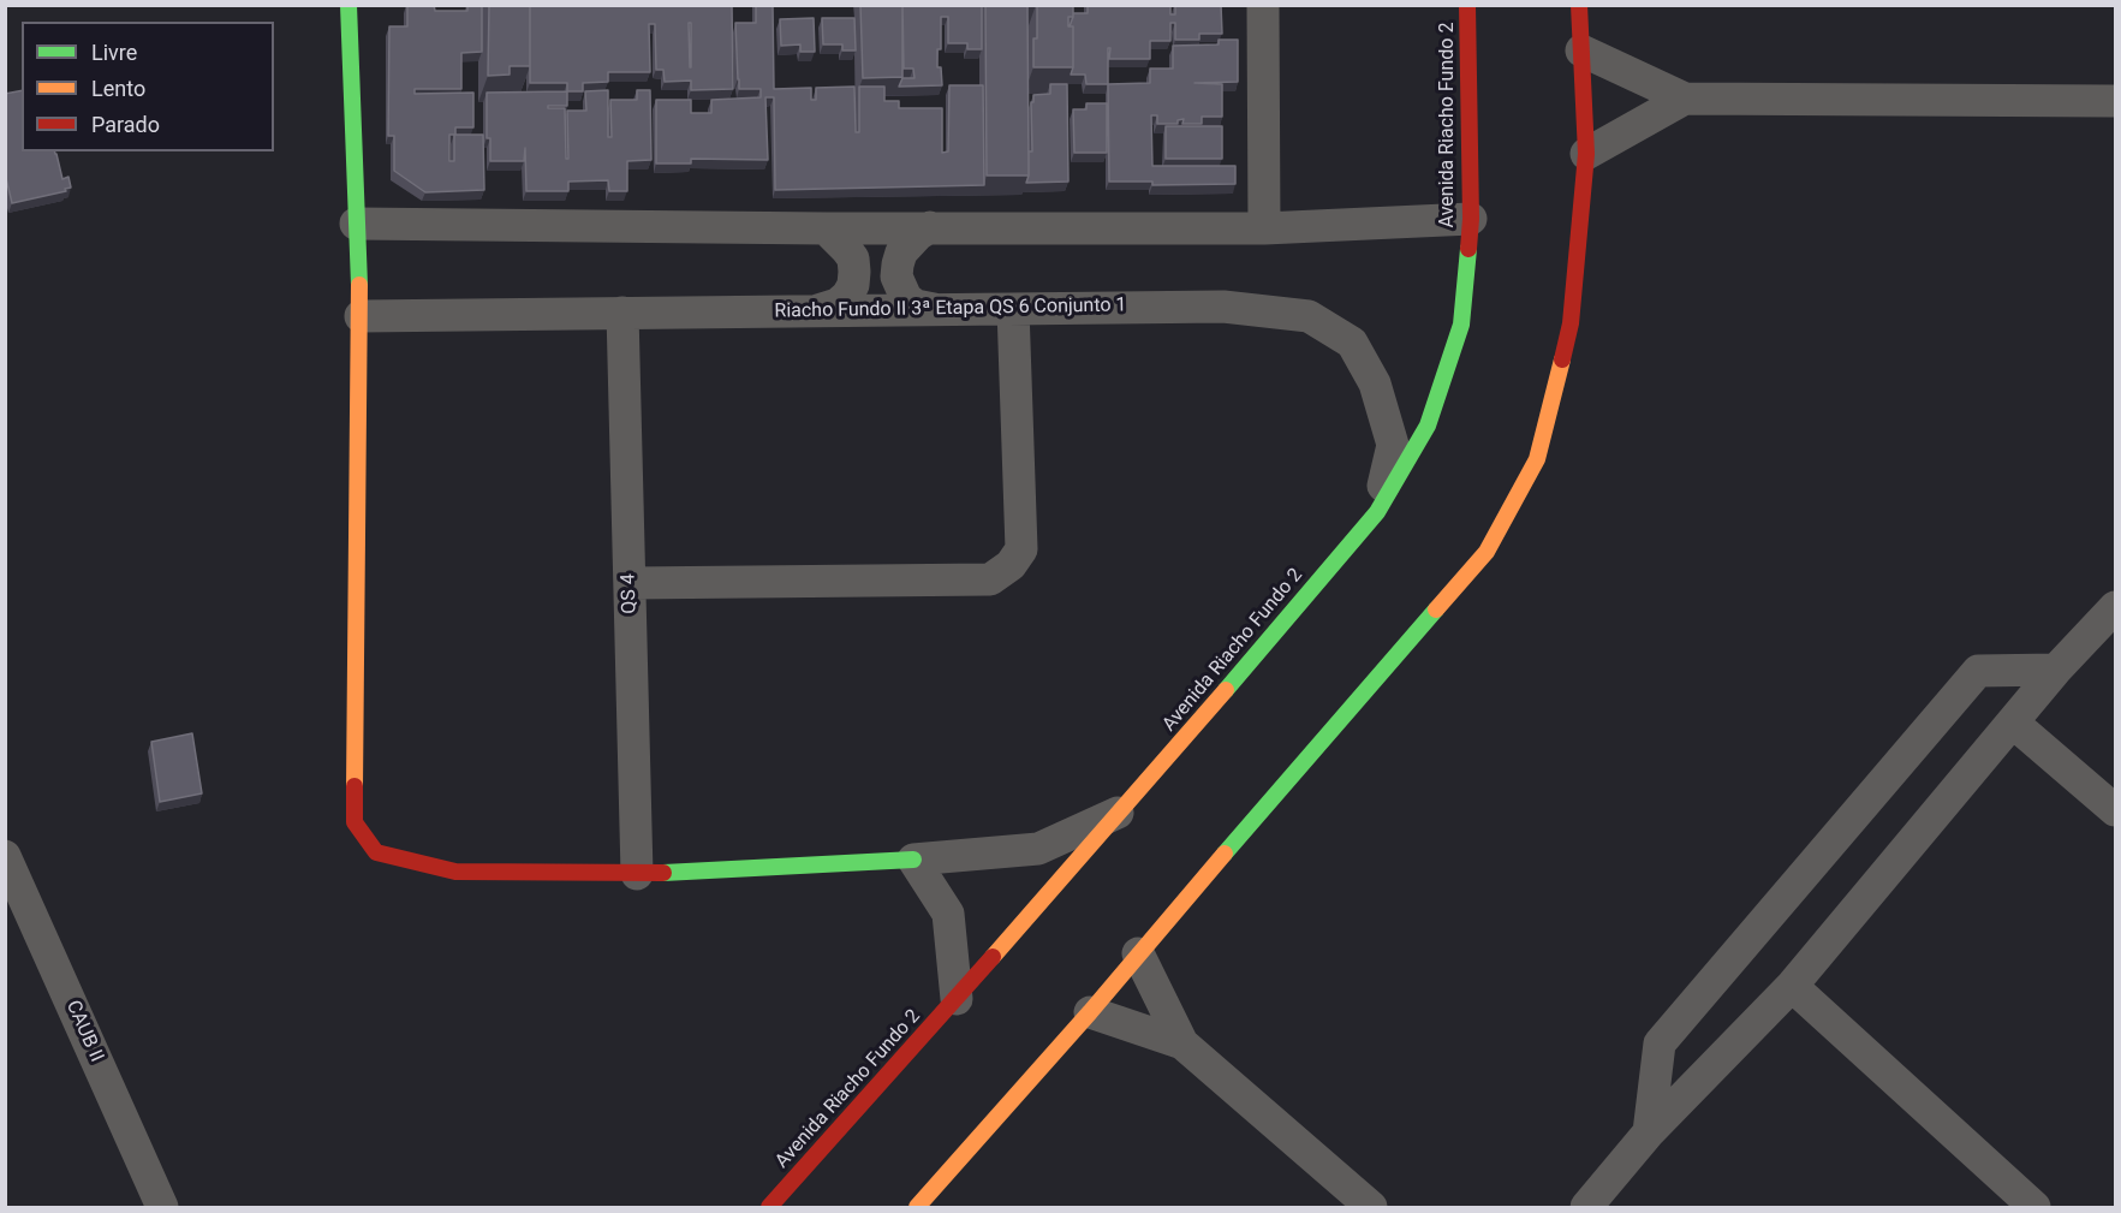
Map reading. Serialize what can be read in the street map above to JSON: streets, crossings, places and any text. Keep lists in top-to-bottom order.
{
  "streets": {
    "main road": ["Avenida Riacho Fundo 2"],
    "street": ["Riacho Fundo II 3ª Etapa QS 6 Conjunto 1", "QS 4", "CAUB II"]
  },
  "crossings": [
    ["Avenida Riacho Fundo 2", "Riacho Fundo II 3ª Etapa QS 6 Conjunto 1"],
    ["Riacho Fundo II 3ª Etapa QS 6 Conjunto 1", "QS 4"]
  ],
  "legend": ["Livre", "Lento", "Parado"]
}
